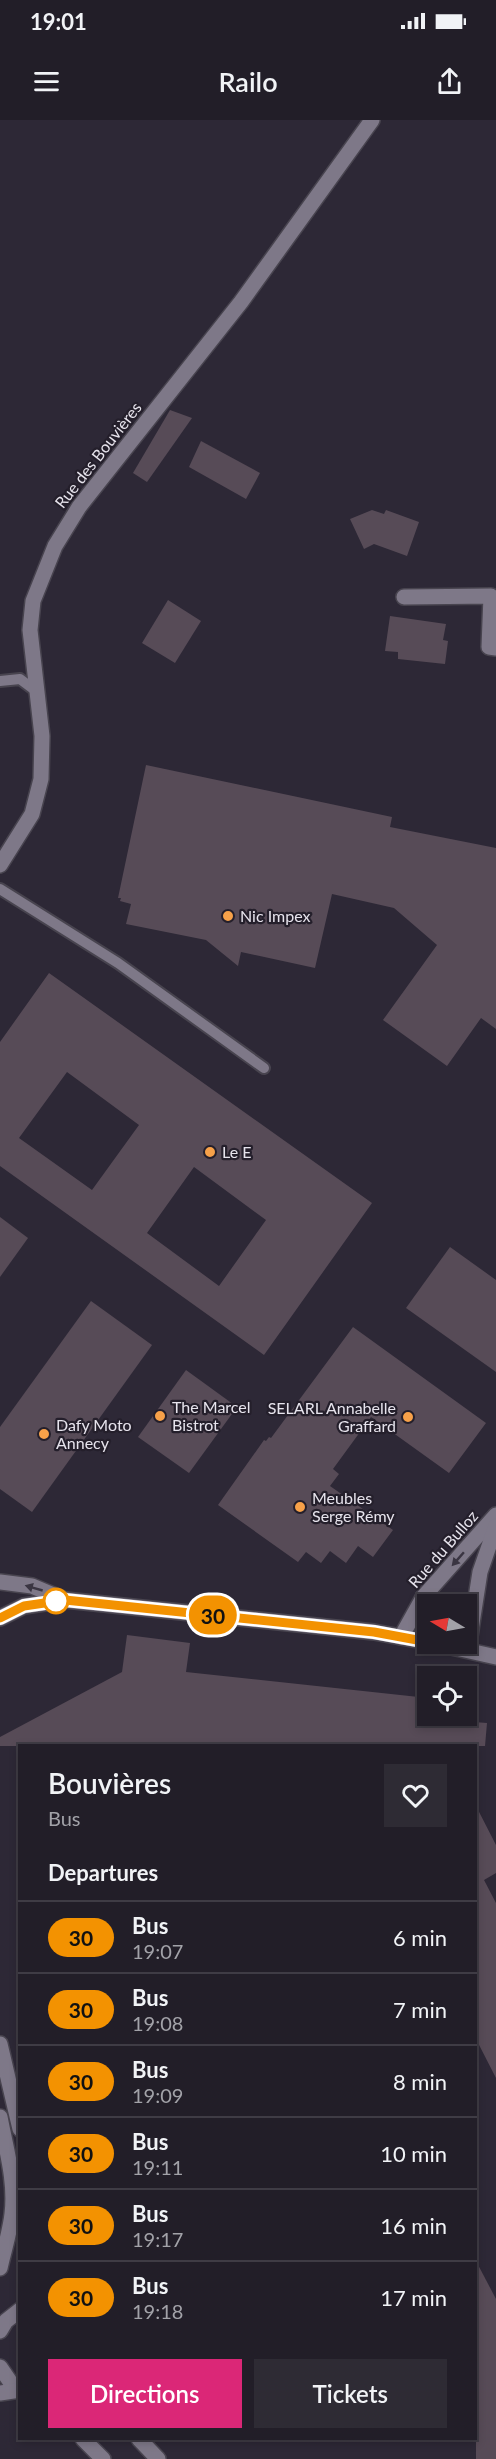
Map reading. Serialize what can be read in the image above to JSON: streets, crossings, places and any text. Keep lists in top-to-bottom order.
{
  "streets": {
    "street": ["Rue des Bouvières", "Rue du Bulloz"]
  },
  "places": [
    "Nic Impex",
    "Le E",
    "The Marcel Bistrot",
    "SELARL Annabelle Graffard",
    "Dafy Moto Annecy",
    "Meubles Serge Rémy"
  ],
  "lines": ["bus line 30"],
  "north": "left",
  "page": {
    "status": "19:01",
    "header": "Railo",
    "on_map": "30",
    "heading": [
      ["Bouvières", "Bus"],
      "Departures"
    ],
    "list": [
      {
        "mark": "30",
        "name": "Bus",
        "note": "19:07",
        "value": "6 min"
      },
      {
        "mark": "30",
        "name": "Bus",
        "note": "19:08",
        "value": "7 min"
      },
      {
        "mark": "30",
        "name": "Bus",
        "note": "19:09",
        "value": "8 min"
      },
      {
        "mark": "30",
        "name": "Bus",
        "note": "19:11",
        "value": "10 min"
      },
      {
        "mark": "30",
        "name": "Bus",
        "note": "19:17",
        "value": "16 min"
      },
      {
        "mark": "30",
        "name": "Bus",
        "note": "19:18",
        "value": "17 min"
      }
    ],
    "buttons": ["Directions", "Tickets"]
  }
}
